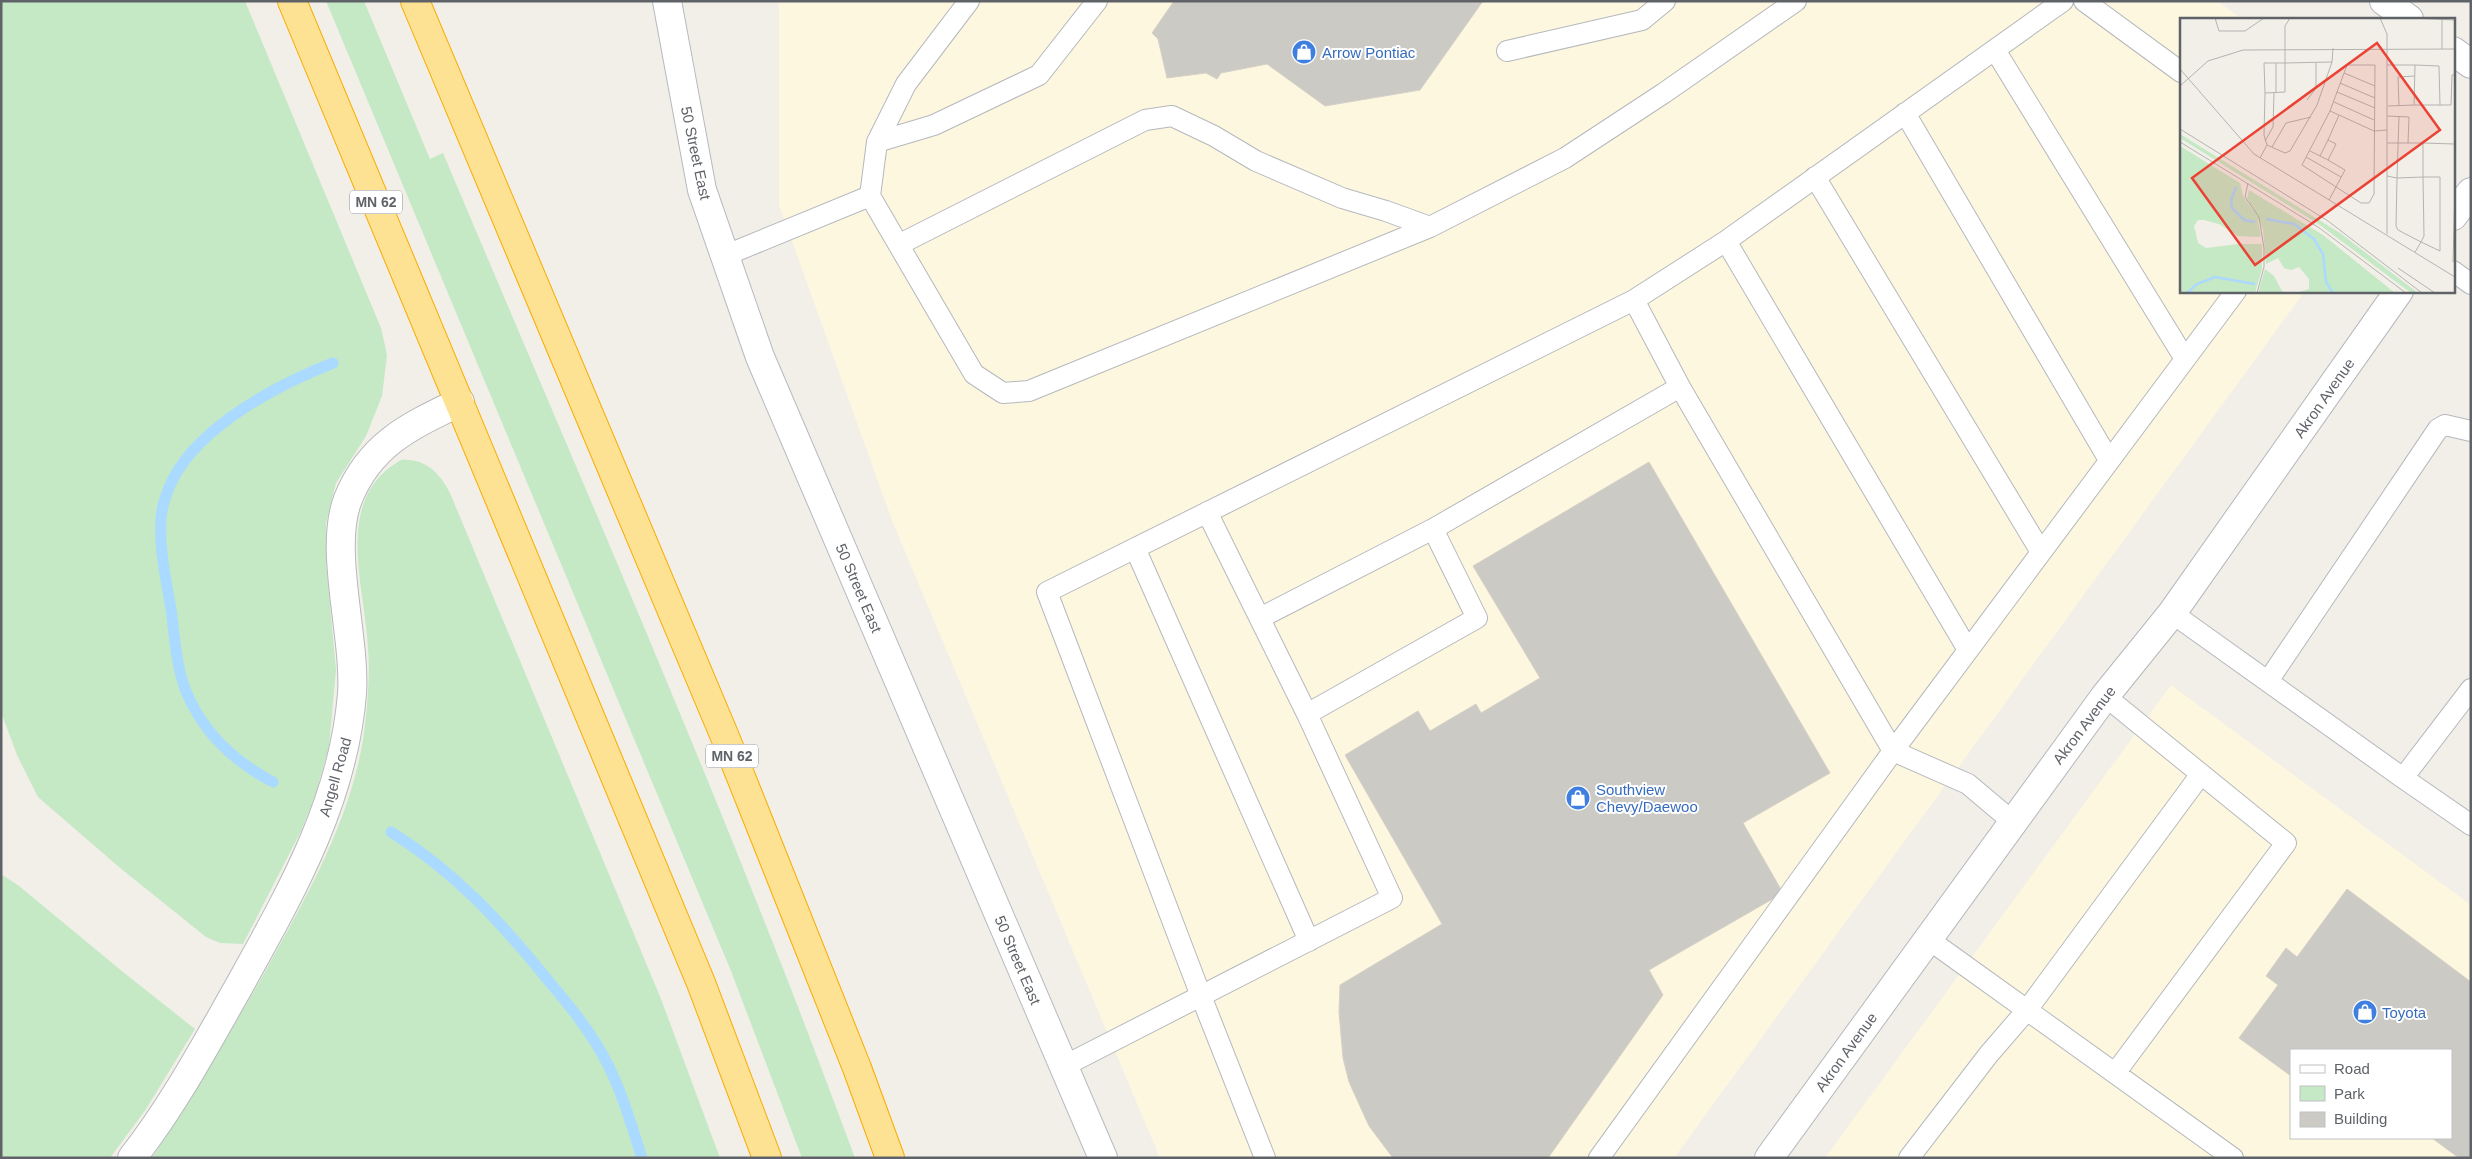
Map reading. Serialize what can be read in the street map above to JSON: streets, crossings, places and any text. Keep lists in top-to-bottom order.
{
  "streets": {
    "highway": ["MN 62"],
    "street": ["50 Street East", "Akron Avenue", "Angell Road"]
  },
  "crossings": [
    ["MN 62", "Angell Road"]
  ],
  "places": {
    "shop": ["Arrow Pontiac", "Southview Chevy/Daewoo", "Toyota"]
  },
  "legend": ["Road", "Park", "Building"]
}
